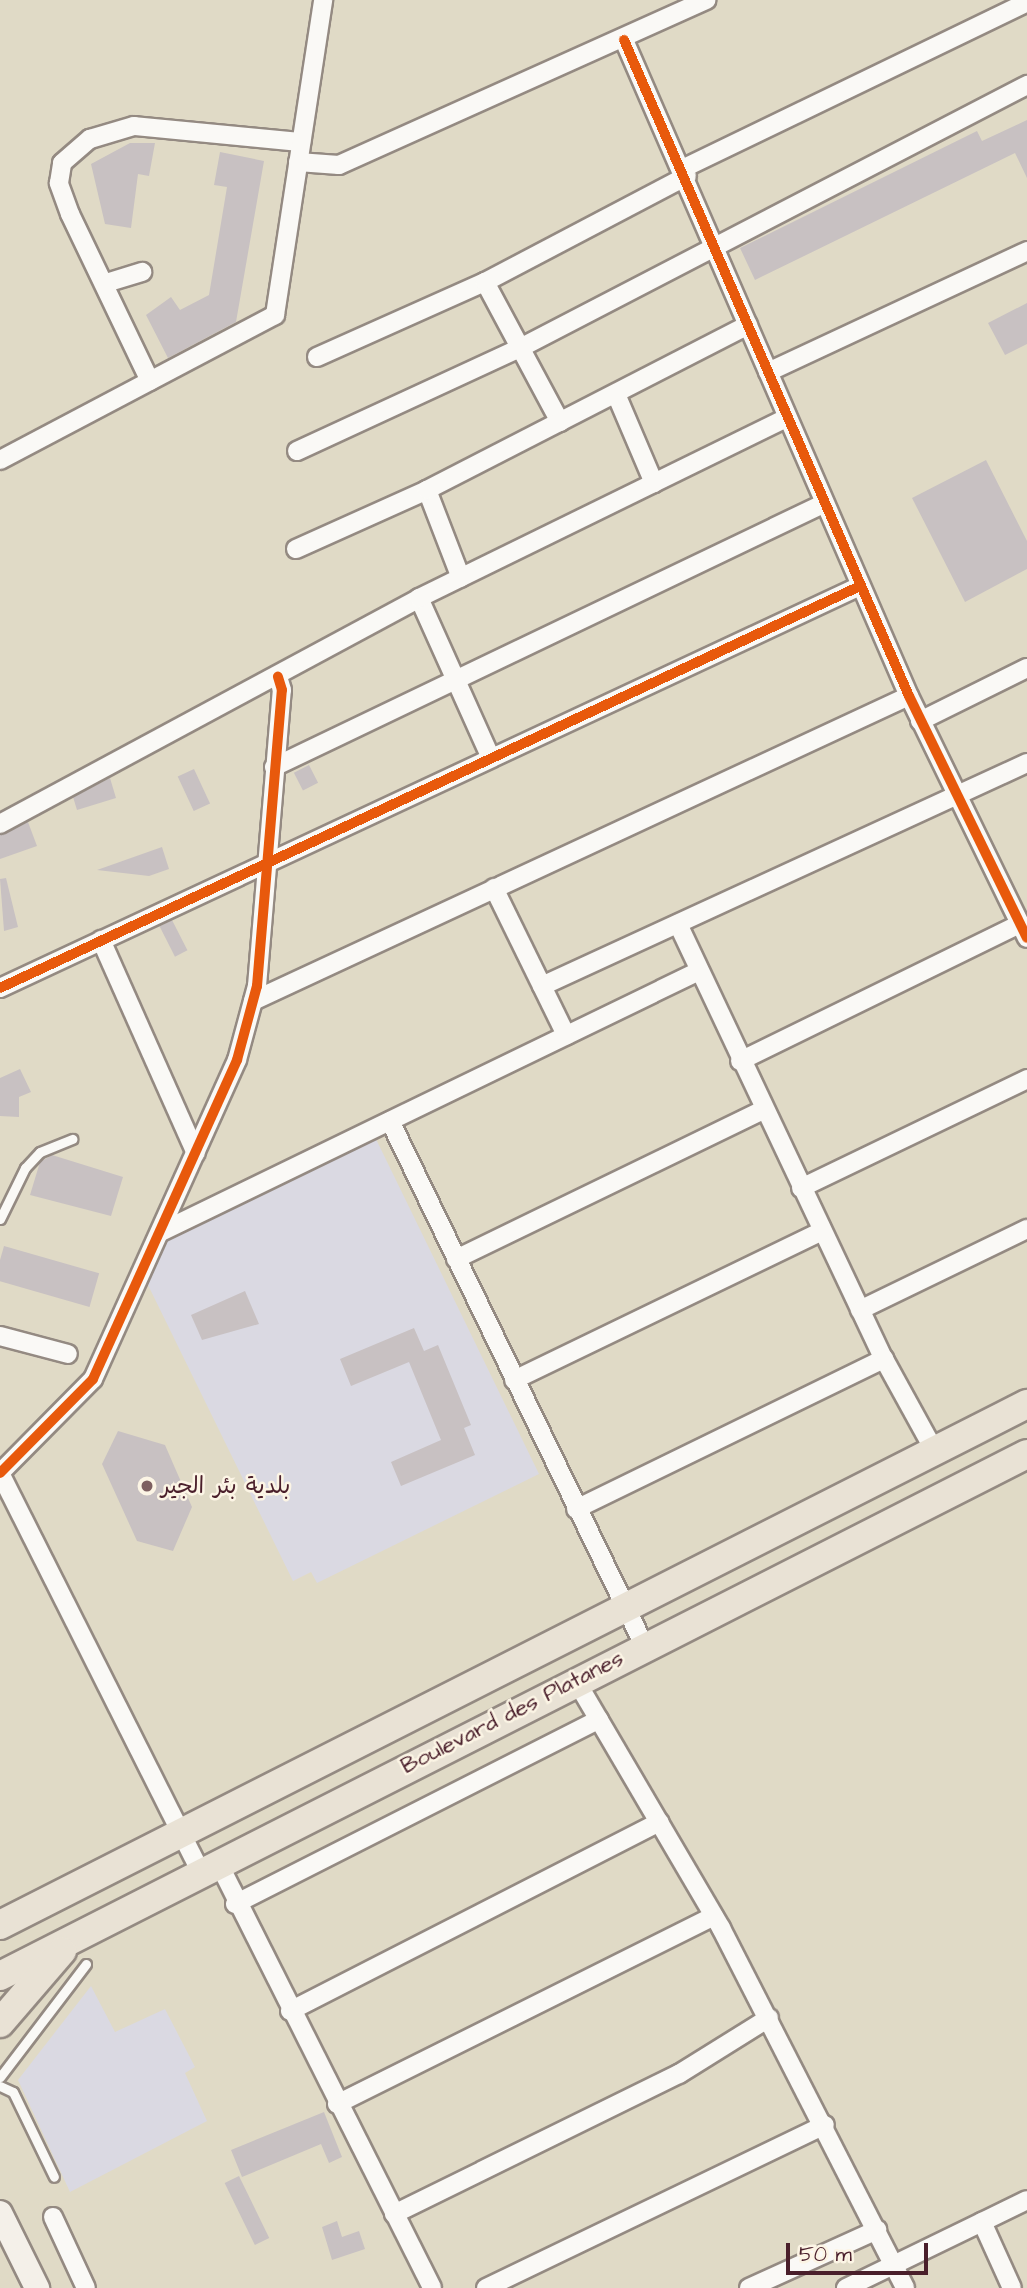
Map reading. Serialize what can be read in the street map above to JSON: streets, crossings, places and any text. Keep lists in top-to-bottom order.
{
  "streets": {
    "main road": ["Boulevard des Platanes"]
  },
  "places": ["بلدية بئر الجير"],
  "scale_bar": "50 m"
}
